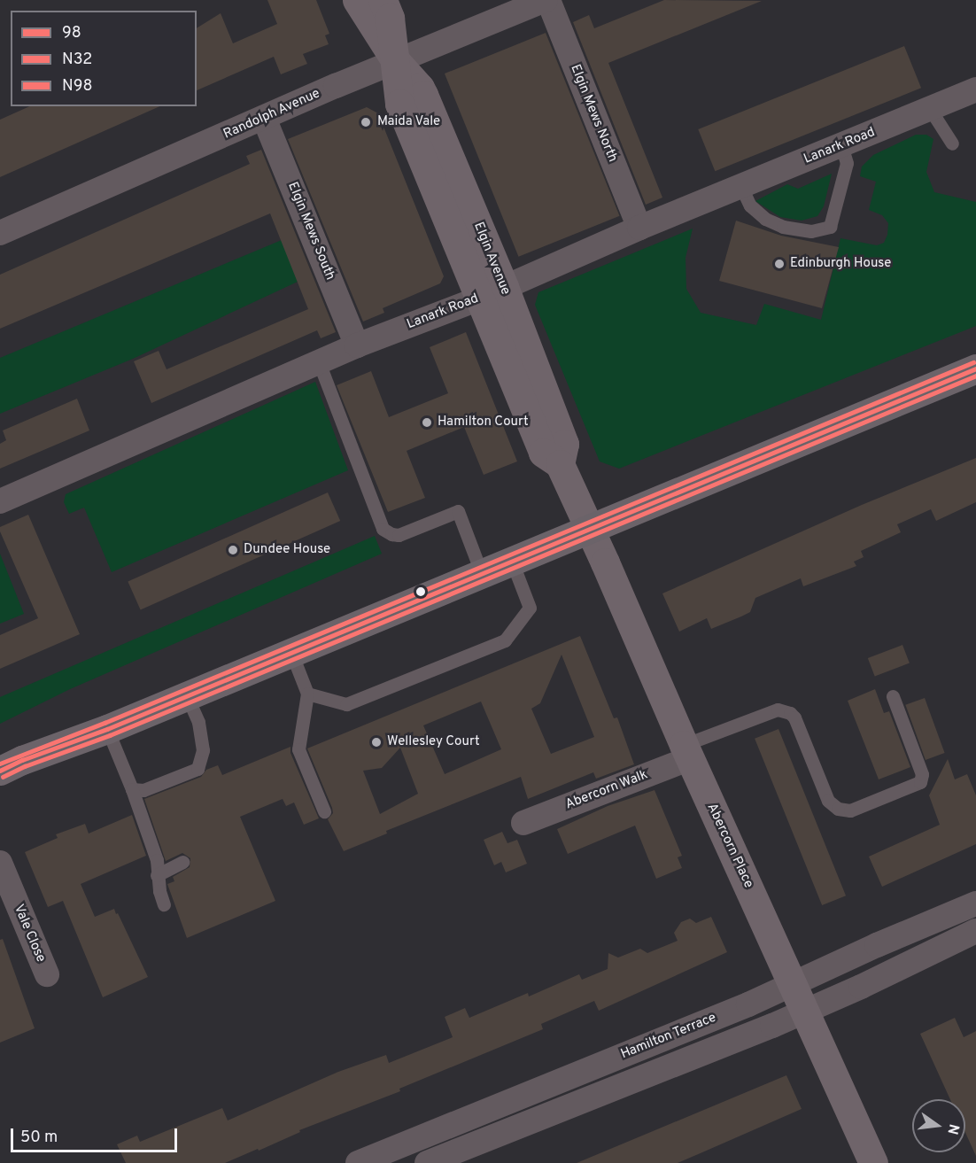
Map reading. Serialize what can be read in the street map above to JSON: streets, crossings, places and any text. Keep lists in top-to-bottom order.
{
  "streets": {
    "street": [
      "Elgin Mews North",
      "Randolph Avenue",
      "Lanark Road",
      "Elgin Mews South",
      "Elgin Avenue",
      "Abercorn Walk",
      "Abercorn Place",
      "Vale Close",
      "Hamilton Terrace"
    ]
  },
  "crossings": [
    ["Elgin Mews North", "Randolph Avenue"],
    ["Elgin Mews North", "Lanark Road"],
    ["Randolph Avenue", "Elgin Mews South"],
    ["Randolph Avenue", "Elgin Avenue"],
    ["Lanark Road", "Elgin Mews South"],
    ["Lanark Road", "Elgin Avenue"],
    ["Elgin Avenue", "Abercorn Place"],
    ["Abercorn Walk", "Abercorn Place"],
    ["Abercorn Place", "Hamilton Terrace"]
  ],
  "places": [
    "Maida Vale",
    "Edinburgh House",
    "Hamilton Court",
    "Dundee House",
    "Wellesley Court"
  ],
  "lines": ["transit line N98", "transit line 98", "transit line N32"],
  "legend": ["98", "N32", "N98"],
  "scale_bar": "50 m",
  "north": "right"
}
